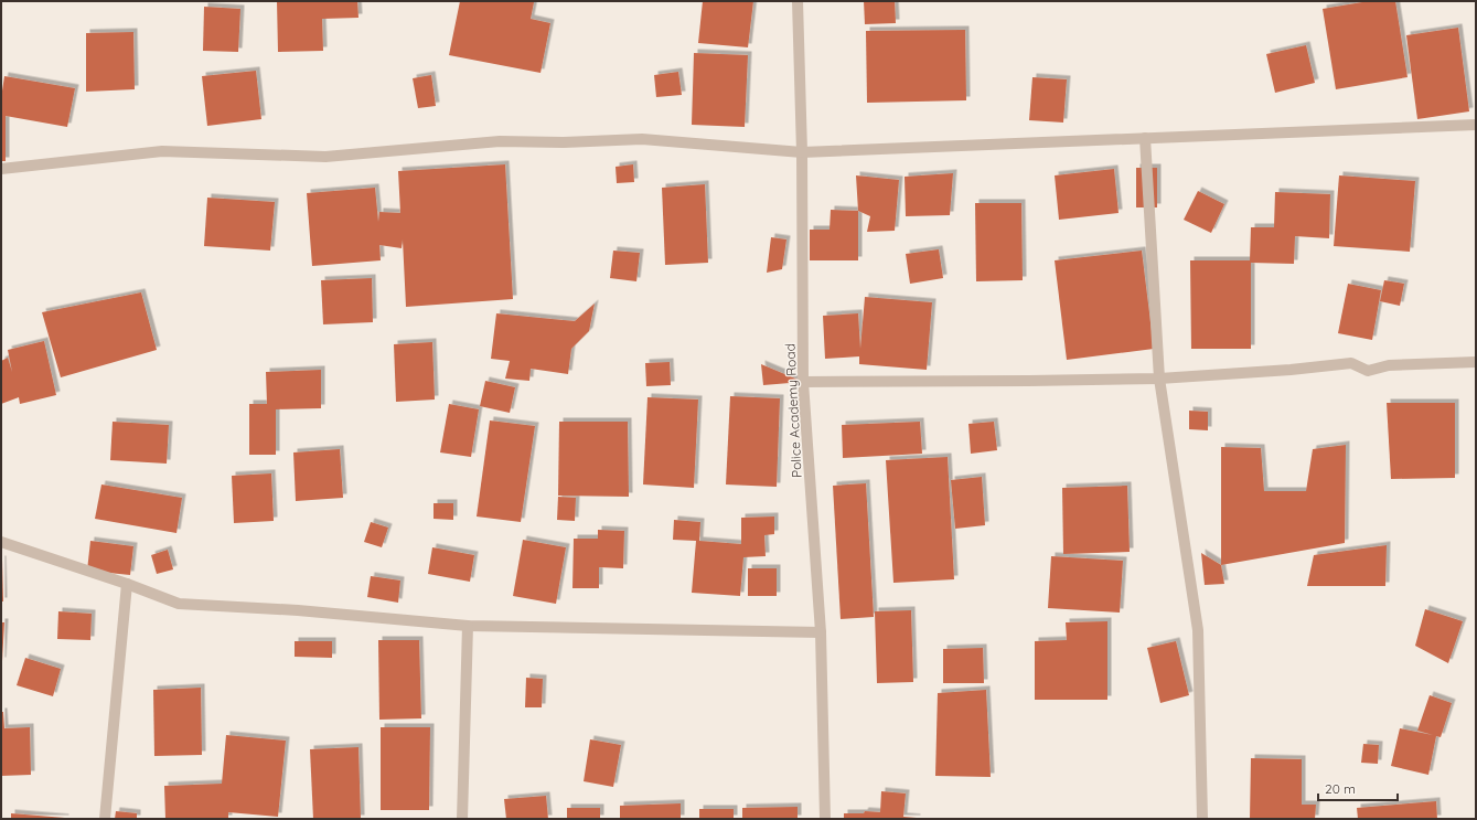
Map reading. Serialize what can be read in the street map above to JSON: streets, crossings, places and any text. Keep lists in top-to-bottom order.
{
  "streets": {
    "street": ["Police Academy Road"]
  },
  "scale_bar": "20 m"
}
